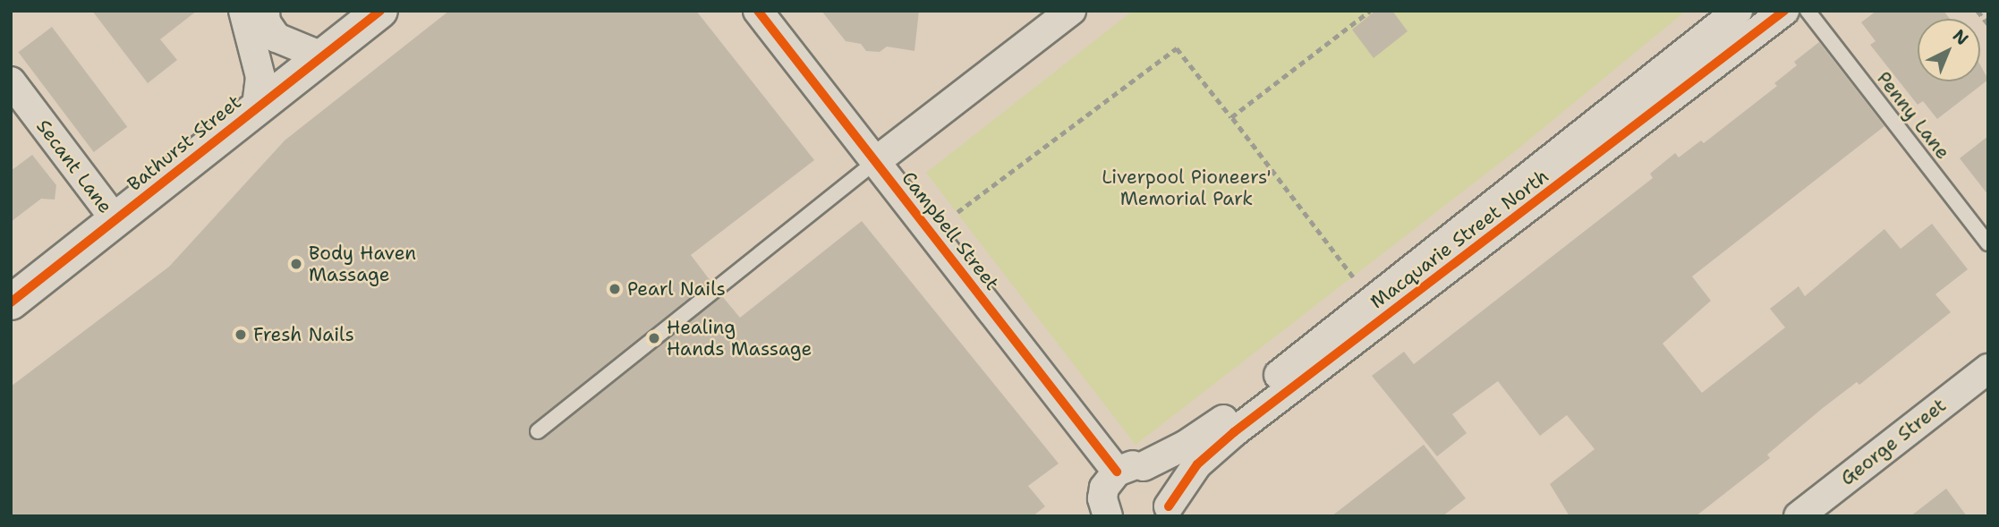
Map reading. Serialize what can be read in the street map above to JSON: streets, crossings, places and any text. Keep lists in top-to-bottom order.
{
  "streets": {
    "street": [
      "Bathurst Street",
      "Secant Lane",
      "Campbell Street",
      "Macquarie Street North",
      "George Street"
    ],
    "lane": ["Penny Lane"]
  },
  "crossings": [
    ["Bathurst Street", "Secant Lane"],
    ["Campbell Street", "Macquarie Street North"]
  ],
  "parks": ["Liverpool Pioneers' Memorial Park"],
  "places": [
    "Body Haven Massage",
    "Pearl Nails",
    "Fresh Nails",
    "Healing Hands Massage"
  ],
  "north": "top right"
}
